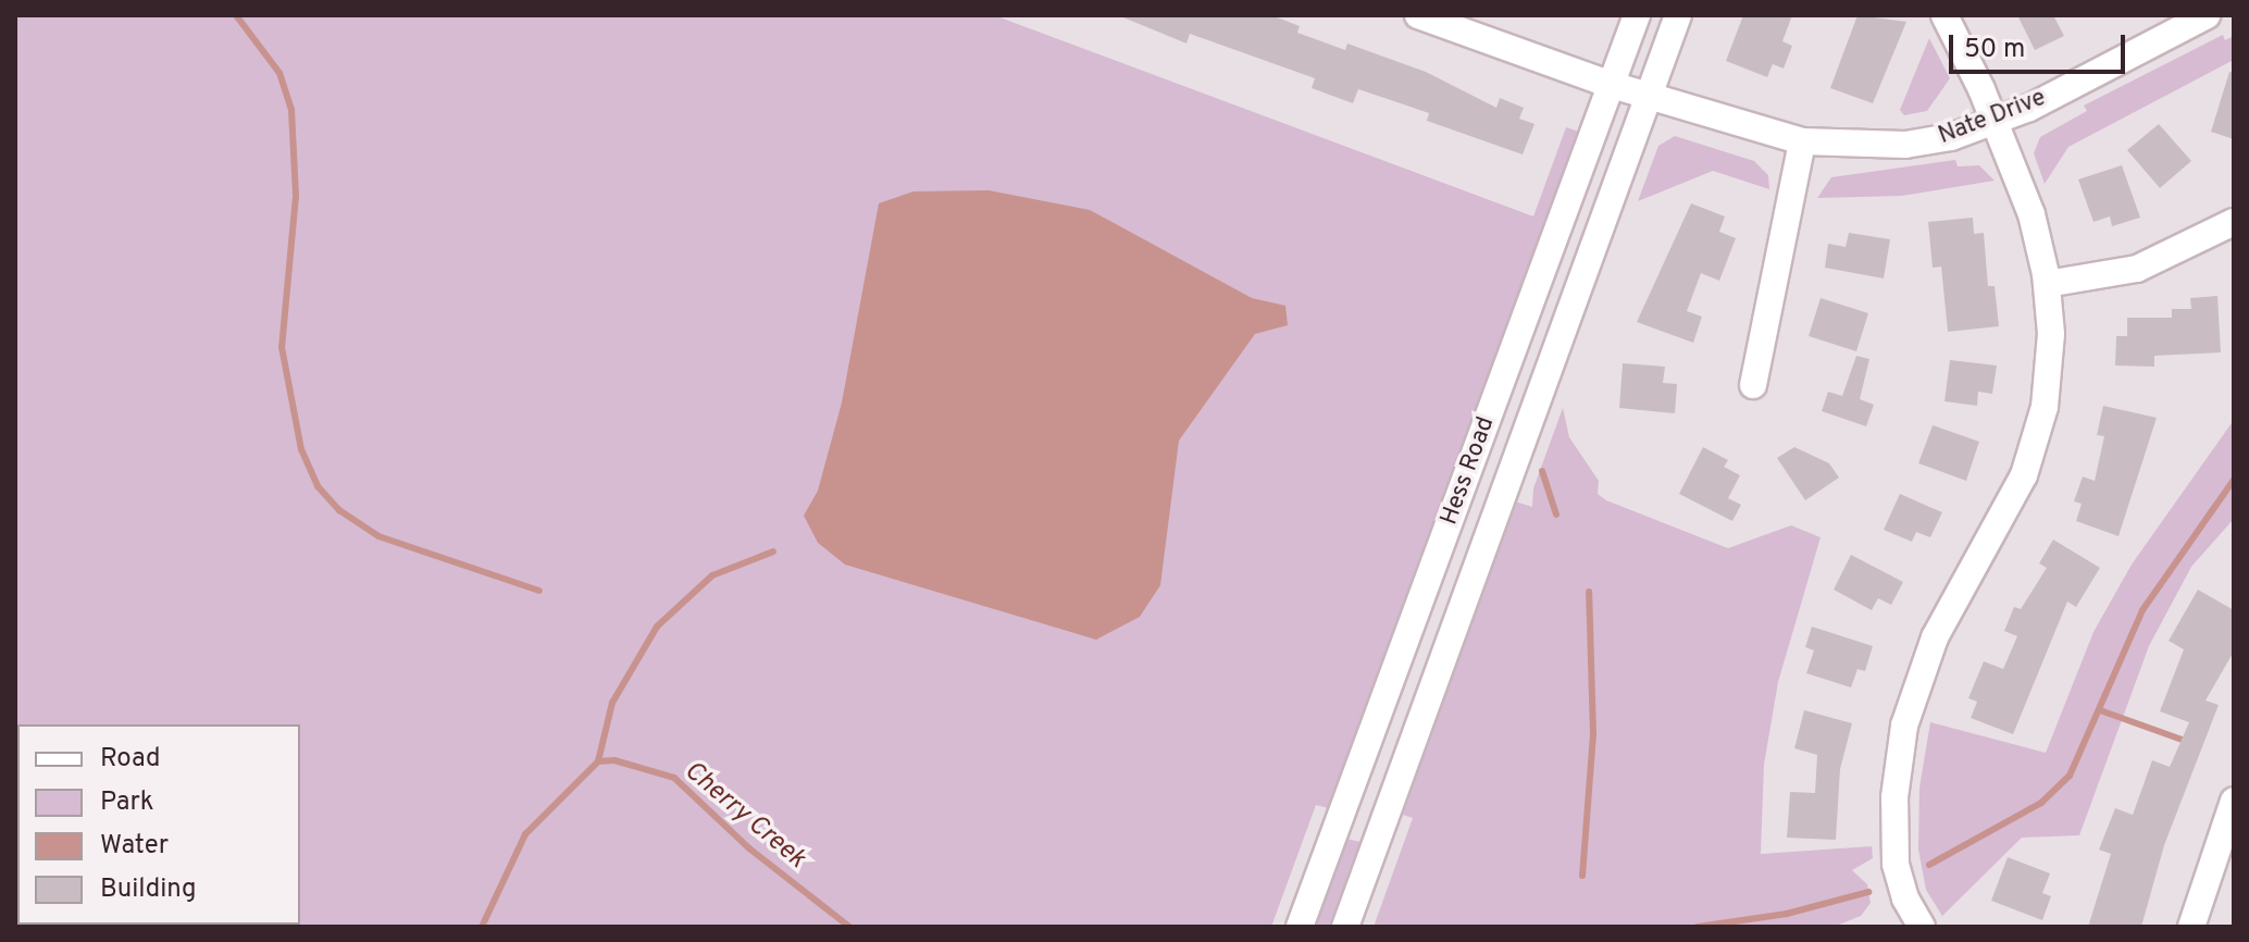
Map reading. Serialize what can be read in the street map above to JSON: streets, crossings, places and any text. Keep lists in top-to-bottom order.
{
  "streets": {
    "street": ["Nate Drive", "Hess Road"]
  },
  "crossings": [
    ["Nate Drive", "Hess Road"]
  ],
  "water": ["Cherry Creek"],
  "legend": [
    "Road",
    "Park",
    "Water",
    "Building"
  ],
  "scale_bar": "50 m"
}
